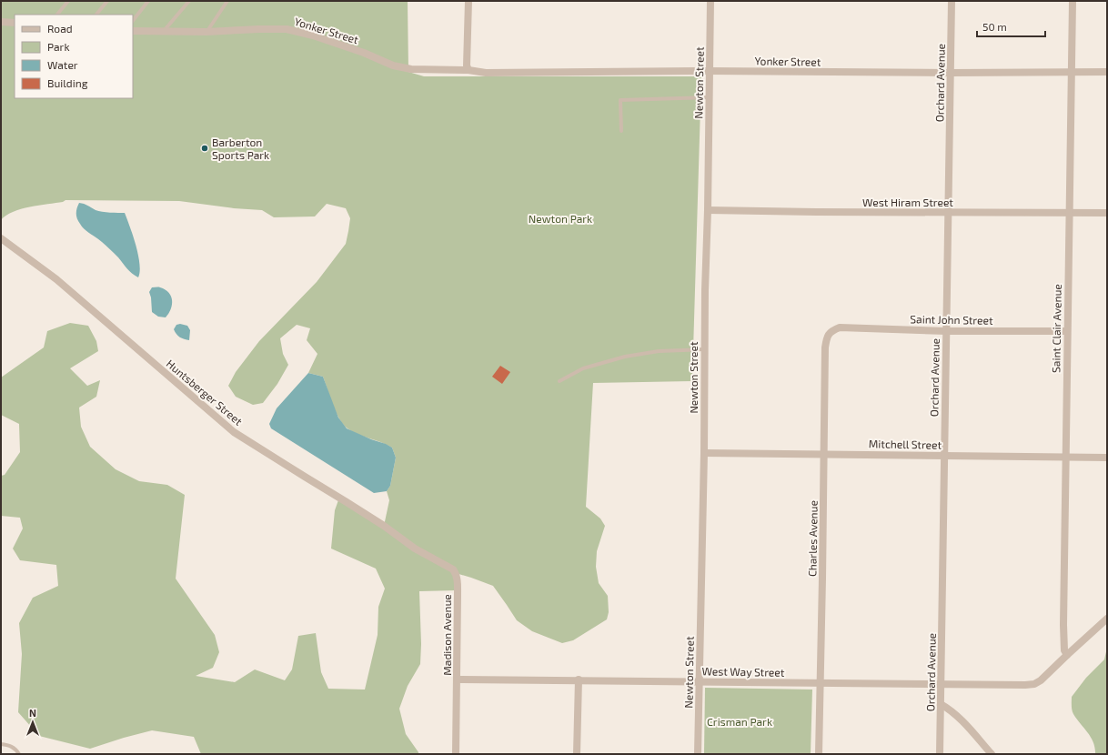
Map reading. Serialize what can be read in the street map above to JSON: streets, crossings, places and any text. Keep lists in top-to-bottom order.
{
  "streets": {
    "street": [
      "Yonker Street",
      "Newton Street",
      "Orchard Avenue",
      "West Hiram Street",
      "Saint John Street",
      "Saint Clair Avenue",
      "Huntsberger Street",
      "Mitchell Street",
      "Charles Avenue",
      "Madison Avenue",
      "West Way Street"
    ]
  },
  "crossings": [
    ["Yonker Street", "Newton Street"],
    ["Yonker Street", "Orchard Avenue"],
    ["Yonker Street", "Saint Clair Avenue"],
    ["Newton Street", "West Hiram Street"],
    ["Newton Street", "Mitchell Street"],
    ["Newton Street", "West Way Street"],
    ["Orchard Avenue", "West Hiram Street"],
    ["Orchard Avenue", "Saint John Street"],
    ["Orchard Avenue", "Mitchell Street"],
    ["Orchard Avenue", "West Way Street"],
    ["West Hiram Street", "Saint Clair Avenue"],
    ["Saint John Street", "Saint Clair Avenue"],
    ["Saint John Street", "Charles Avenue"],
    ["Saint Clair Avenue", "Mitchell Street"],
    ["Saint Clair Avenue", "West Way Street"],
    ["Huntsberger Street", "Madison Avenue"],
    ["Mitchell Street", "Charles Avenue"],
    ["Charles Avenue", "West Way Street"],
    ["Madison Avenue", "West Way Street"]
  ],
  "parks": ["Newton Park", "Crisman Park"],
  "places": ["Barberton Sports Park"],
  "legend": [
    "Road",
    "Park",
    "Water",
    "Building"
  ],
  "scale_bar": "50 m",
  "north": "top"
}
